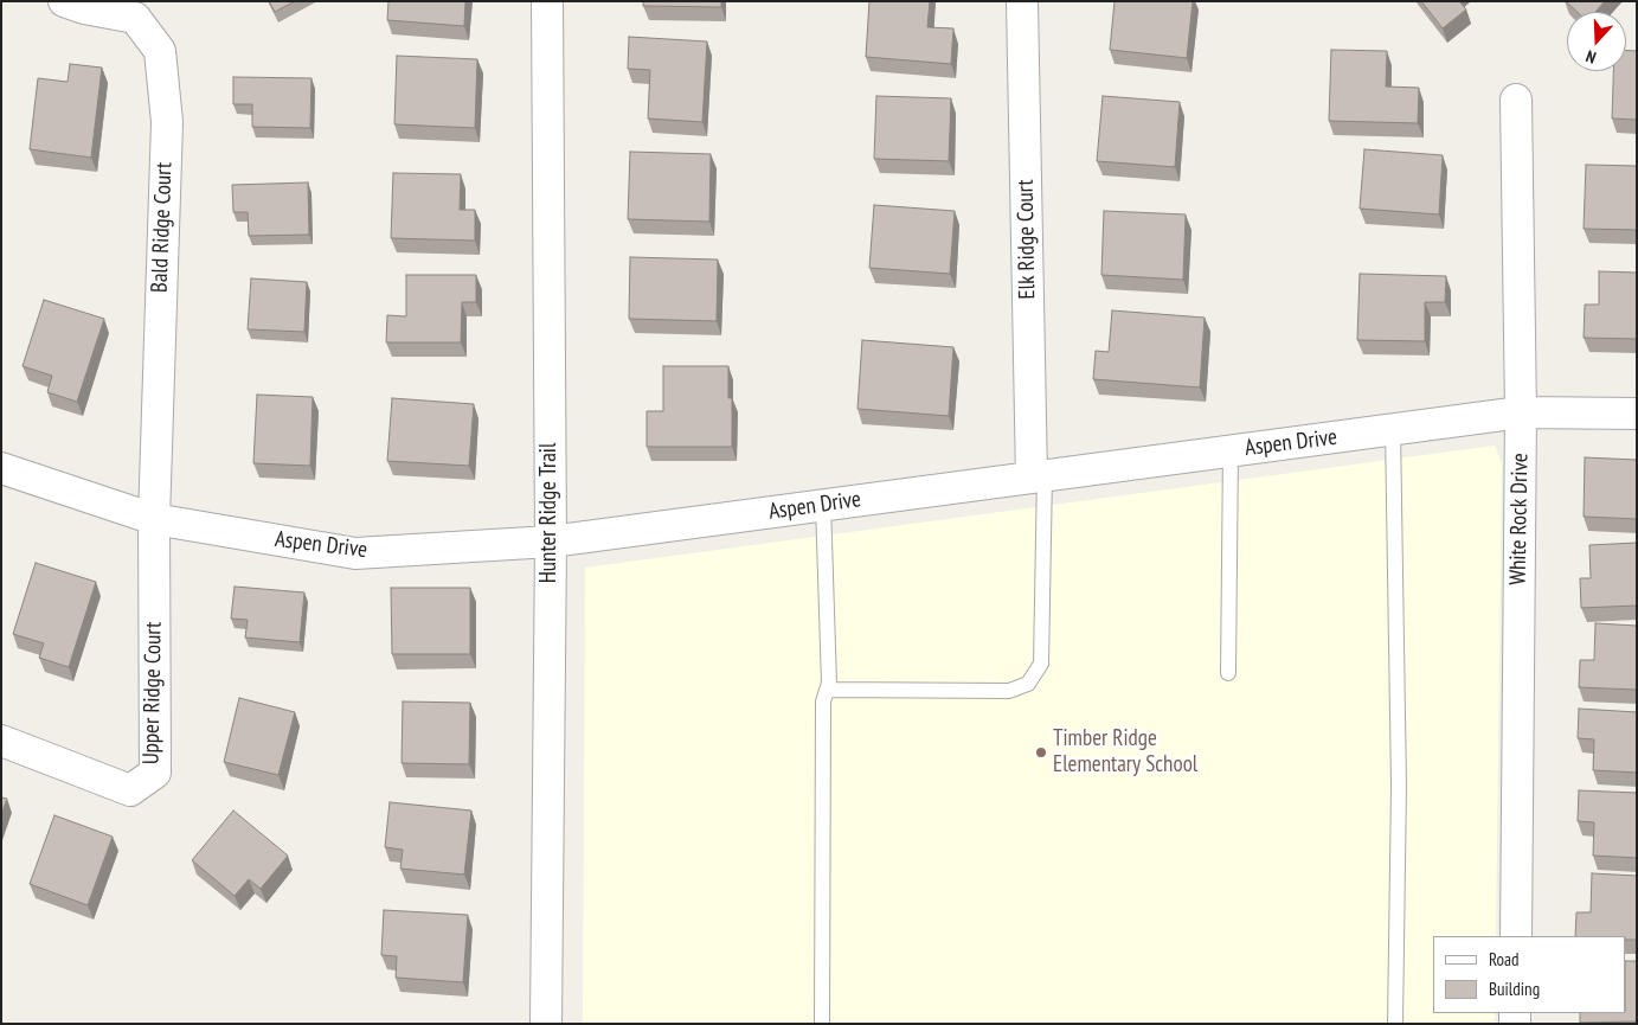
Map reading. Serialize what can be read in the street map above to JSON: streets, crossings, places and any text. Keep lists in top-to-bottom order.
{
  "streets": {
    "street": [
      "Bald Ridge Court",
      "Elk Ridge Court",
      "Aspen Drive",
      "Hunter Ridge Trail",
      "White Rock Drive",
      "Upper Ridge Court"
    ]
  },
  "crossings": [
    ["Bald Ridge Court", "Aspen Drive"],
    ["Bald Ridge Court", "Upper Ridge Court"],
    ["Elk Ridge Court", "Aspen Drive"],
    ["Aspen Drive", "Hunter Ridge Trail"],
    ["Aspen Drive", "White Rock Drive"],
    ["Aspen Drive", "Upper Ridge Court"]
  ],
  "places": ["Timber Ridge Elementary School"],
  "legend": ["Road", "Building"],
  "north": "bottom"
}
